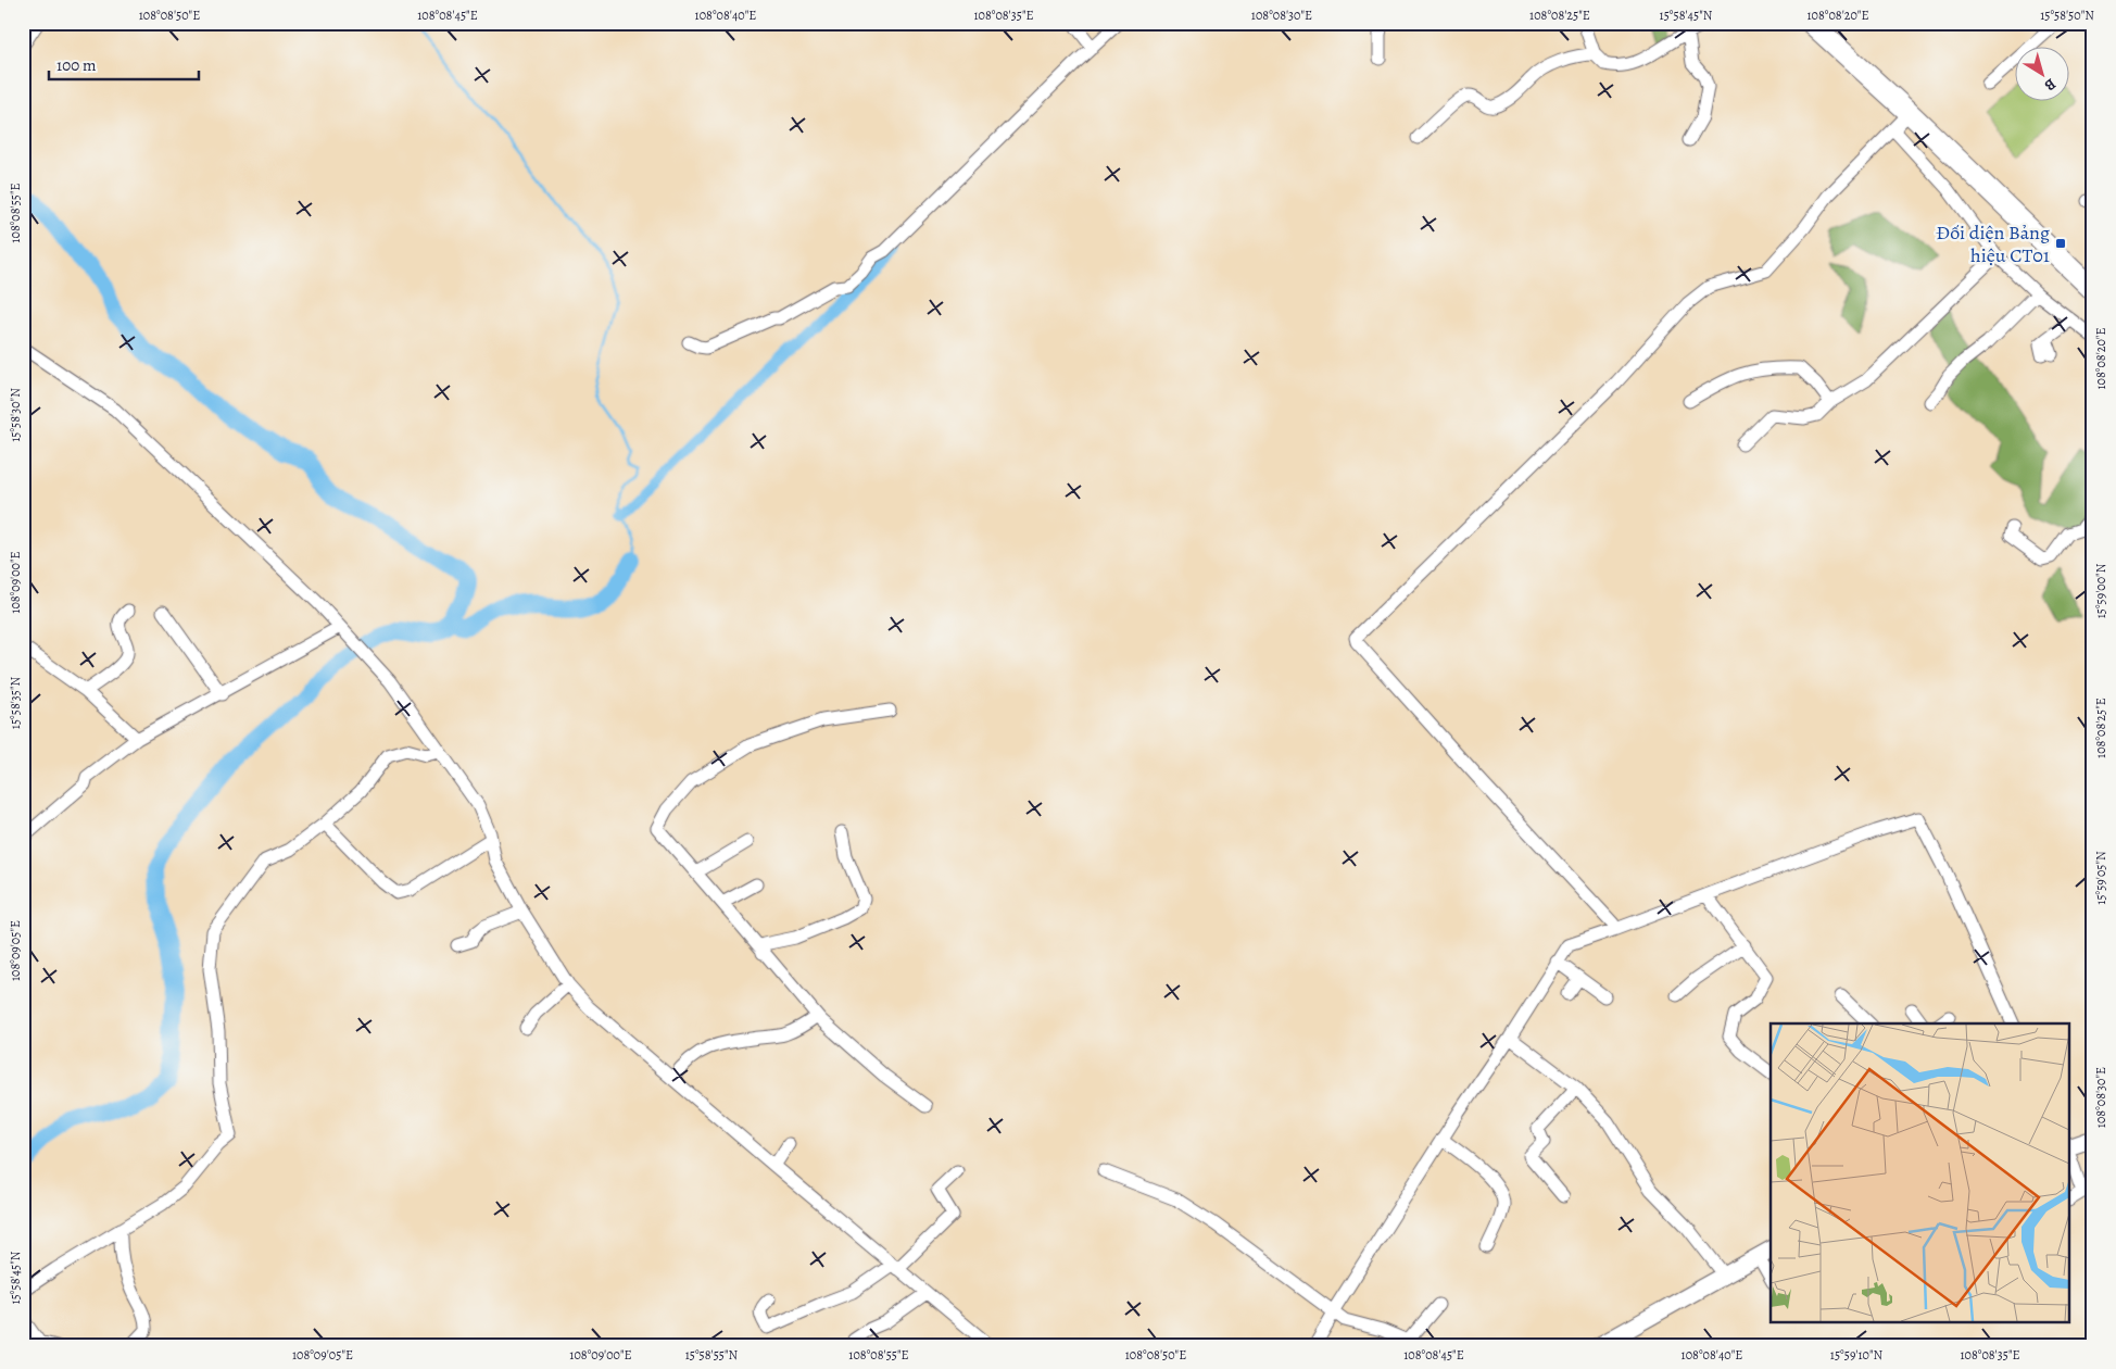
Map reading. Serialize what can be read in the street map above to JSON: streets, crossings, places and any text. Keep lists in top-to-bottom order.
{
  "places": {
    "transit": ["Đối diện Bảng hiệu CT01"]
  },
  "scale_bar": "100 m",
  "north": "bottom right",
  "coordinates": [
    "108°08'50\"E",
    "108°08'45\"E",
    "108°08'40\"E",
    "108°08'35\"E",
    "108°08'30\"E",
    "108°08'25\"E",
    "15°58'45\"N",
    "108°08'20\"E",
    "15°58'50\"N",
    "108°08'55\"E",
    "15°58'30\"N",
    "108°09'00\"E",
    "15°59'00\"N",
    "15°58'35\"N",
    "15°59'05\"N",
    "108°09'05\"E",
    "15°58'55\"N",
    "15°59'10\"N"
  ]
}
